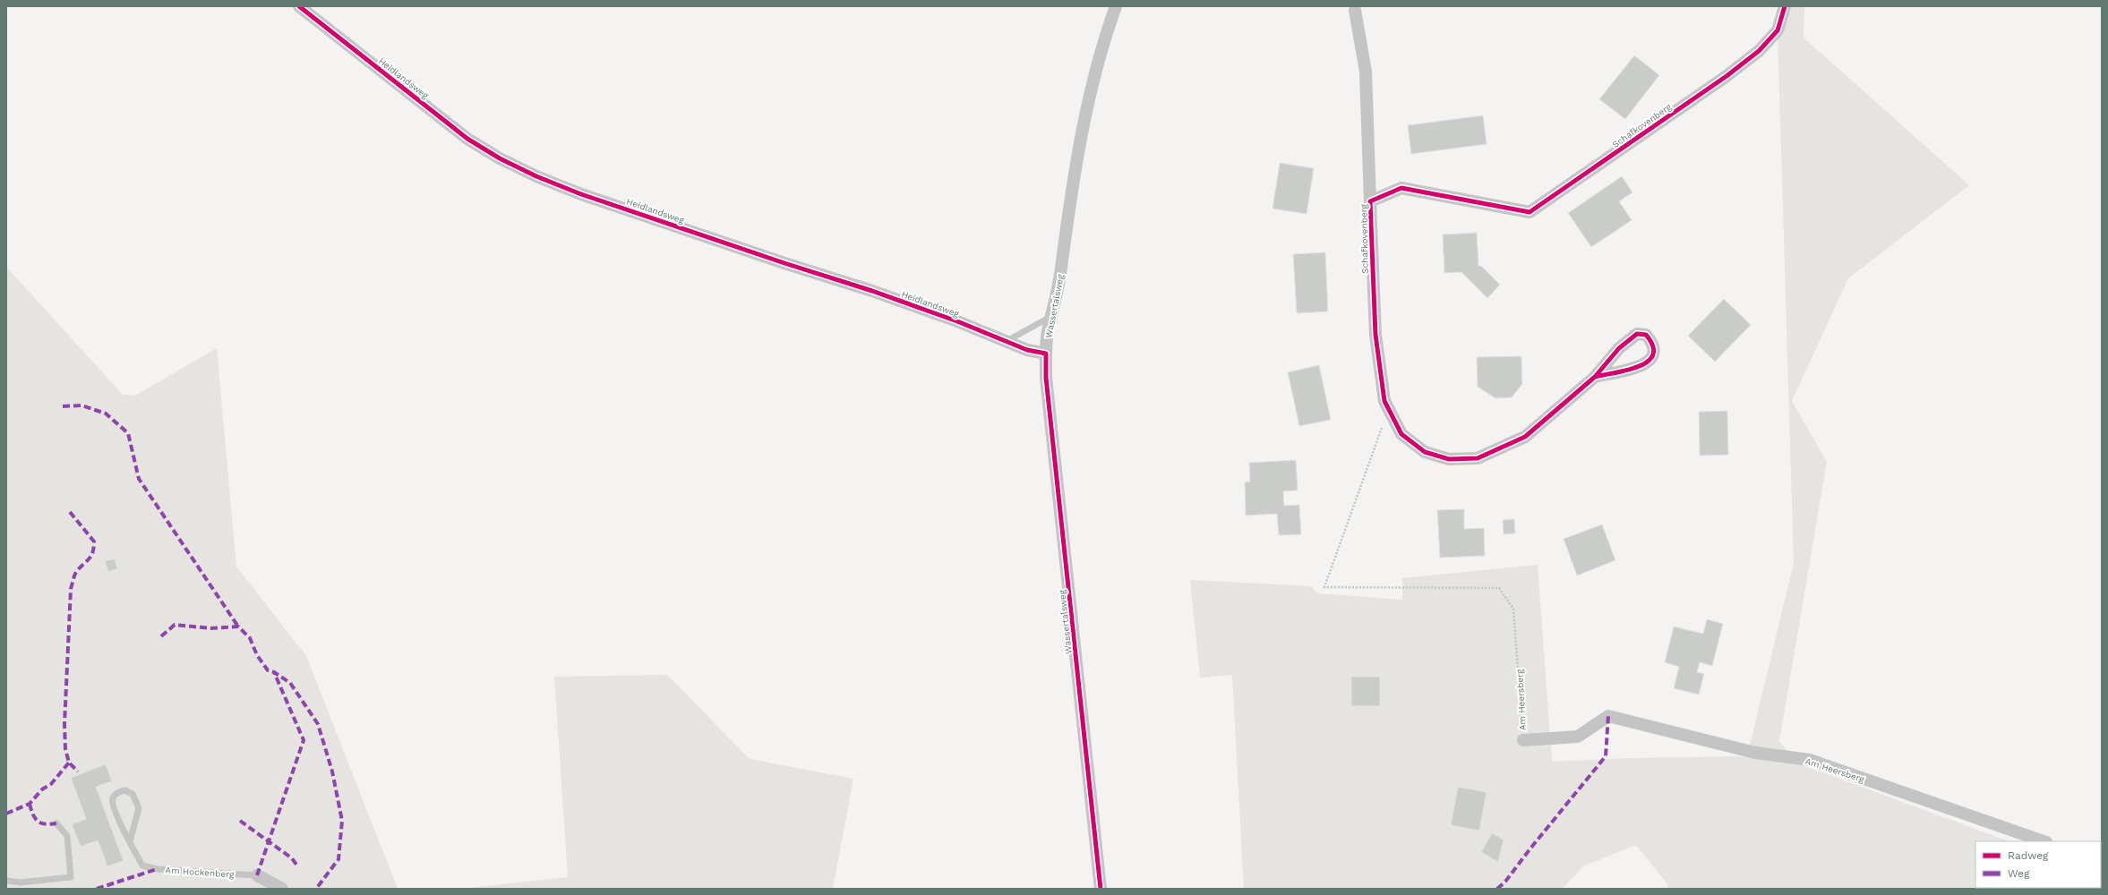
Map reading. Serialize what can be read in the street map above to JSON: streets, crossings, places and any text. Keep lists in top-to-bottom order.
{
  "streets": {
    "street": [
      "Heidlandsweg",
      "Schafkovenberg",
      "Wassertalsweg",
      "Am Heersberg",
      "Am Hockenberg"
    ]
  },
  "crossings": [
    ["Heidlandsweg", "Wassertalsweg"],
    ["Schafkovenberg", "Am Heersberg"]
  ],
  "legend": ["Radweg", "Weg"]
}
